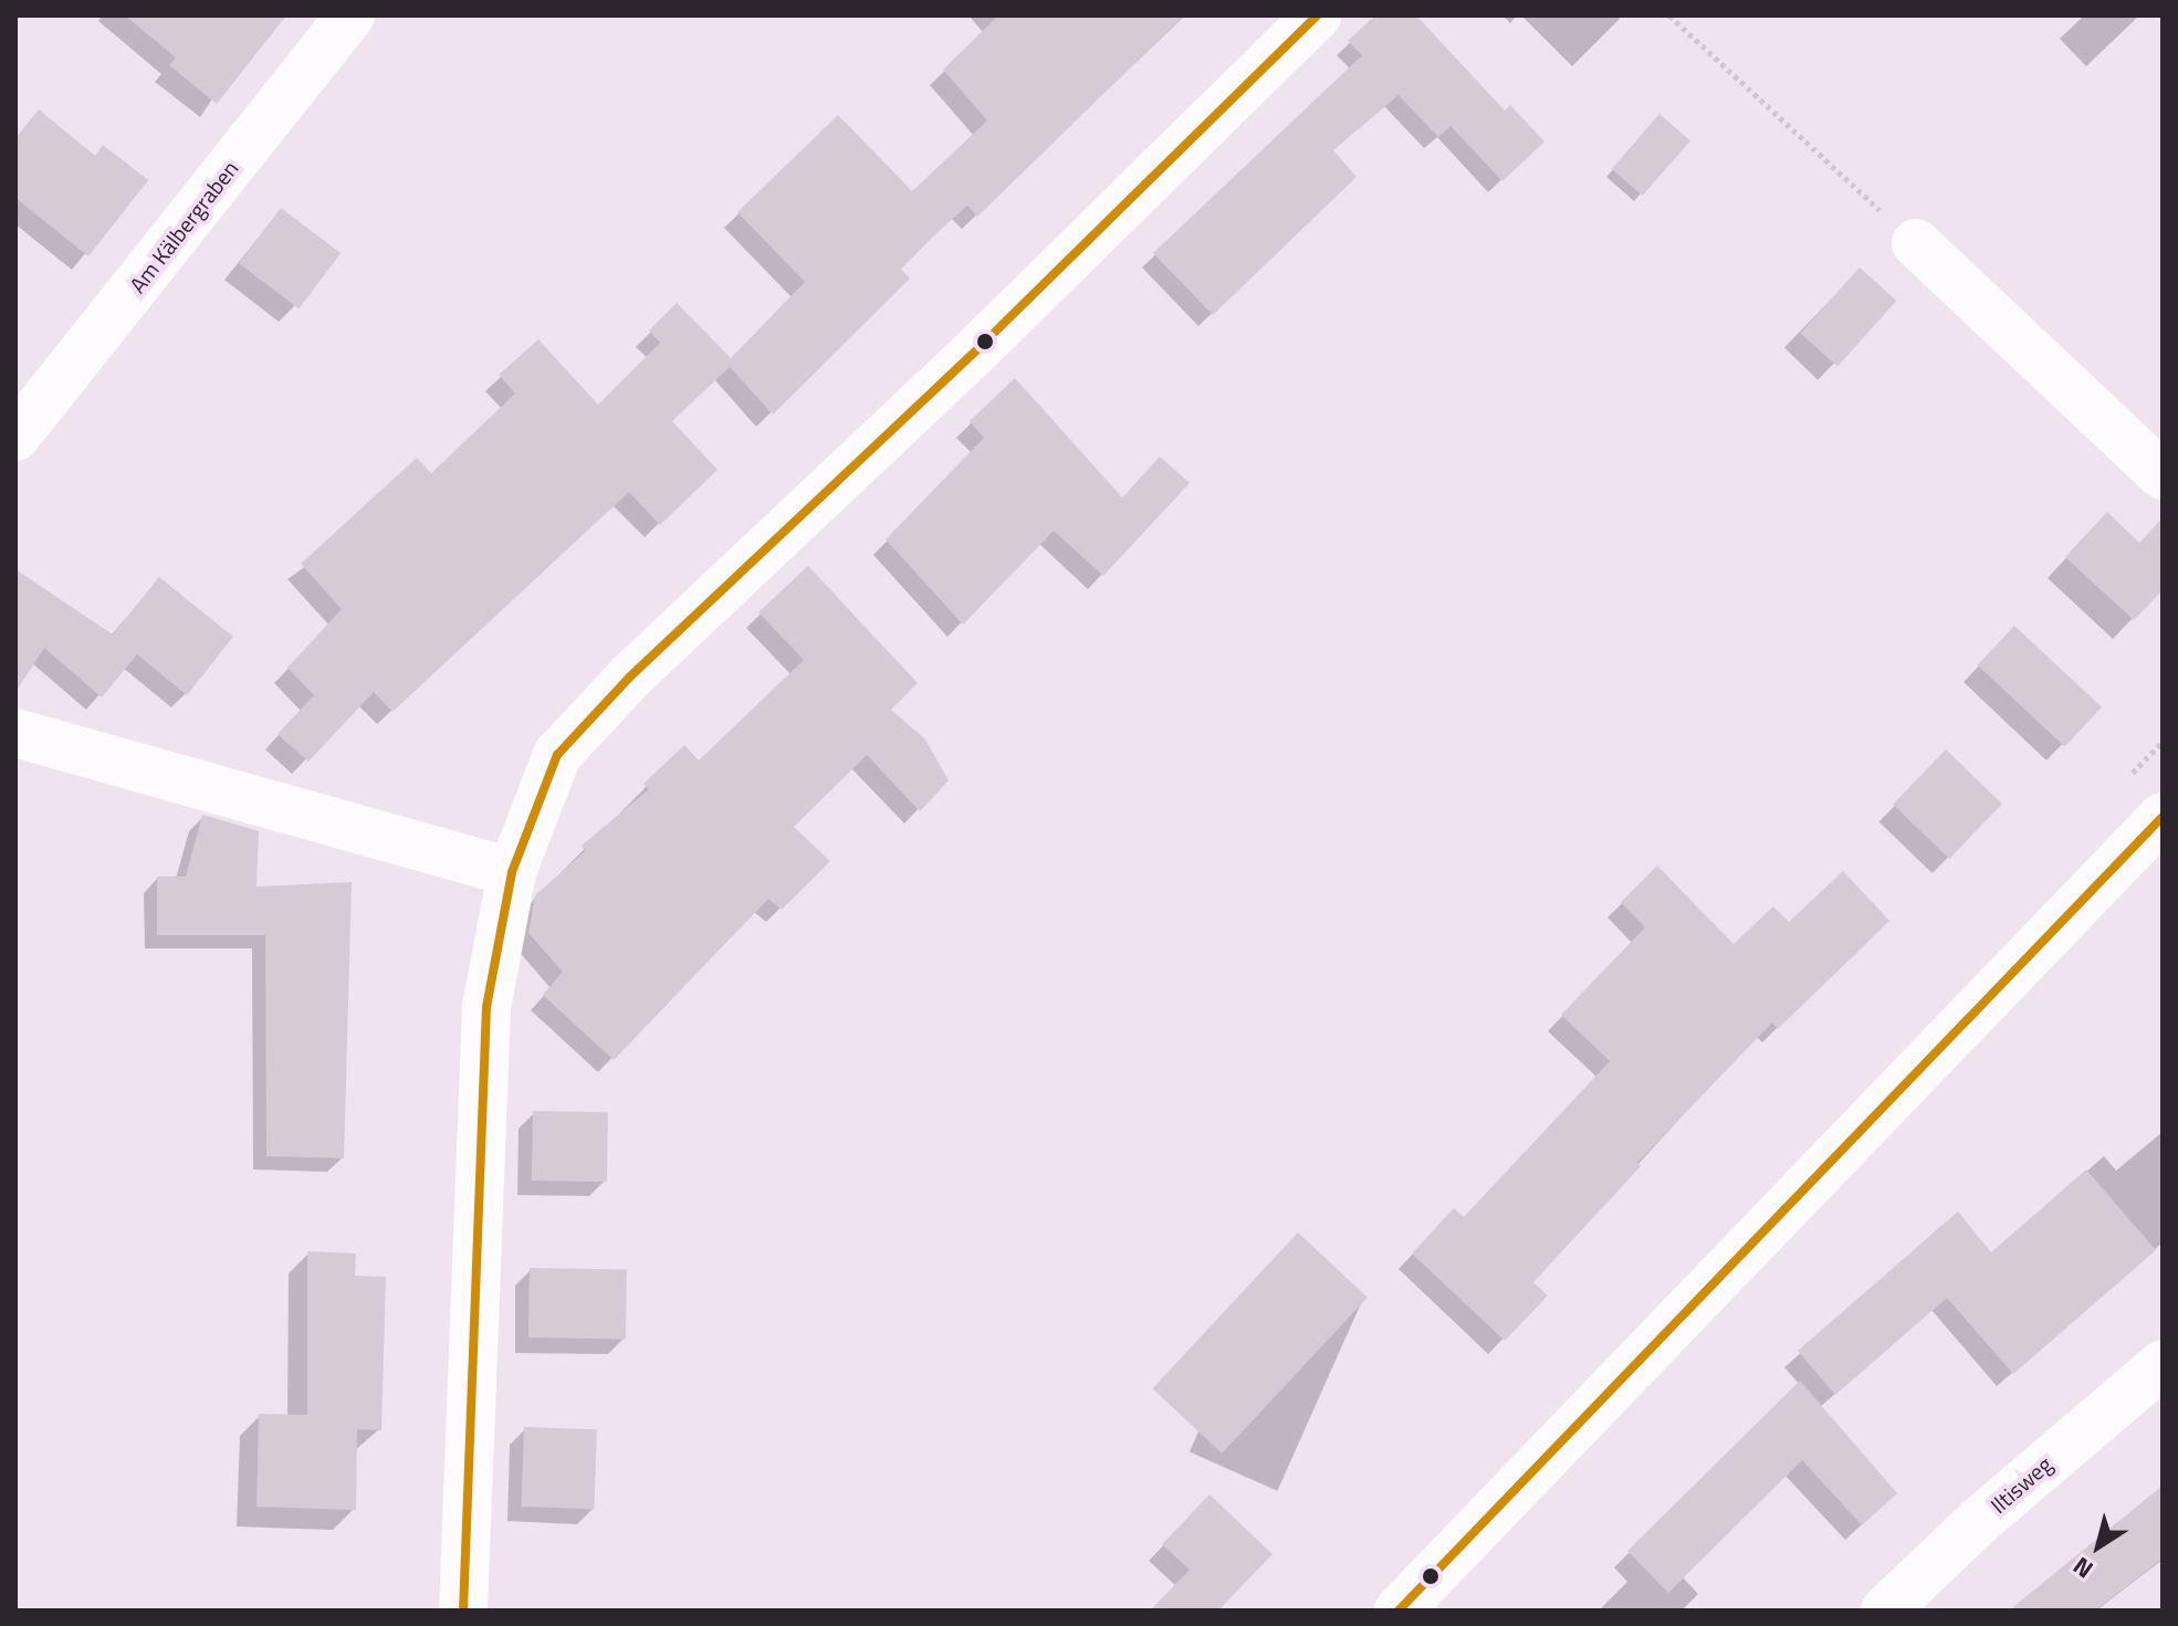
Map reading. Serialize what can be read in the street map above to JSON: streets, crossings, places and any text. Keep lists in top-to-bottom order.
{
  "streets": {
    "street": ["Am Kälbergraben", "Iltisweg"]
  },
  "north": "bottom left"
}
